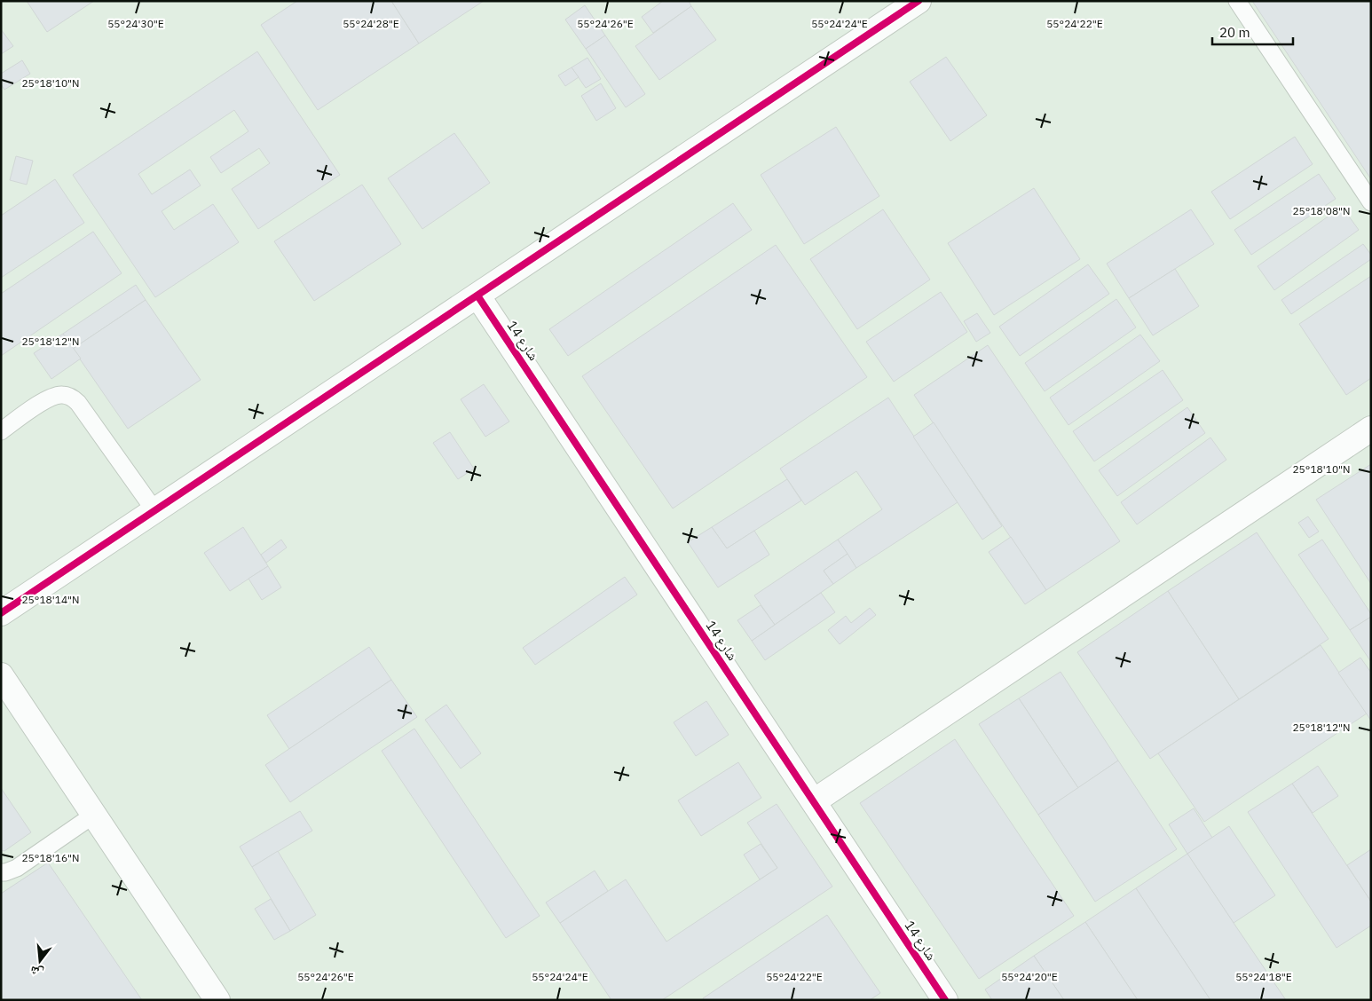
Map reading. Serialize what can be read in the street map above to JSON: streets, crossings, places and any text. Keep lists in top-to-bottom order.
{
  "streets": {
    "street": ["شارع 14"]
  },
  "scale_bar": "20 m",
  "north": "bottom",
  "coordinates": [
    "55°24'30\"E",
    "55°24'28\"E",
    "55°24'26\"E",
    "55°24'24\"E",
    "55°24'22\"E",
    "25°18'10\"N",
    "25°18'08\"N",
    "25°18'12\"N",
    "25°18'14\"N",
    "25°18'16\"N",
    "55°24'20\"E",
    "55°24'18\"E"
  ]
}
